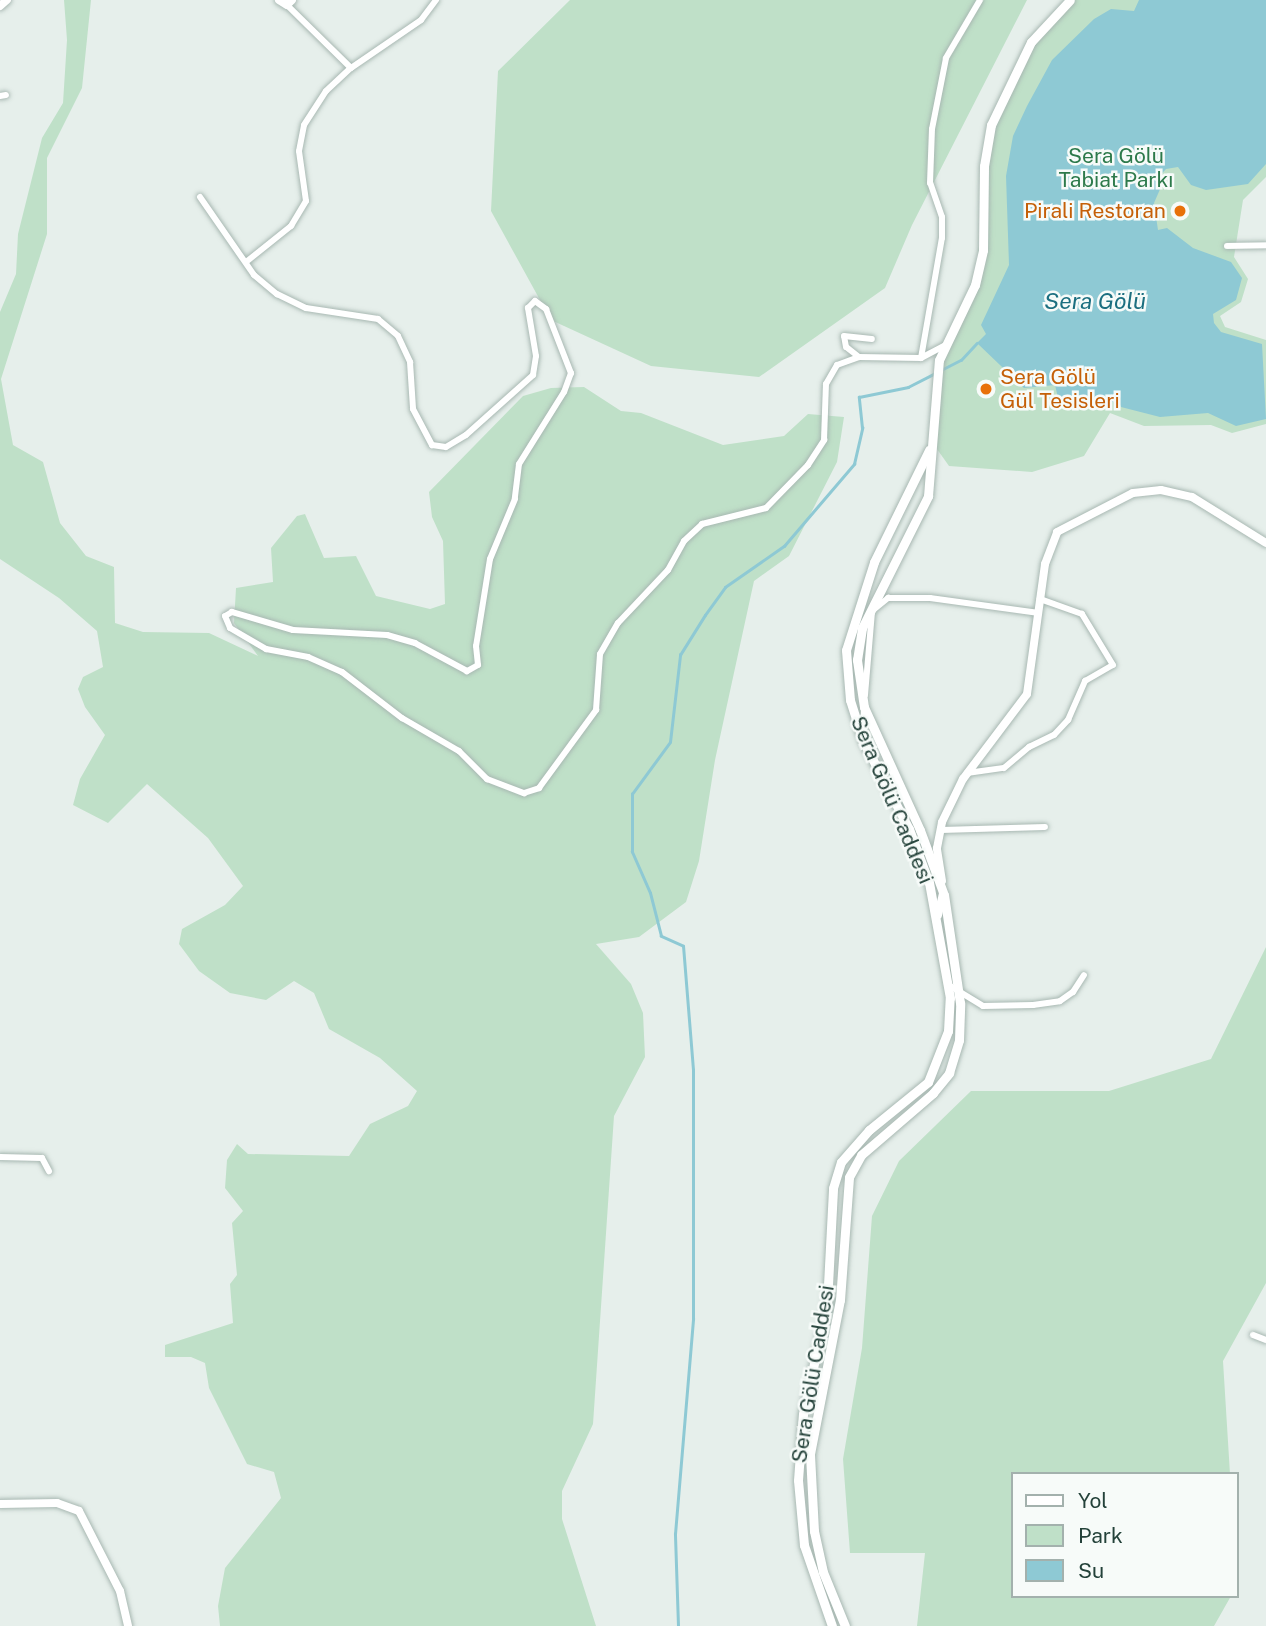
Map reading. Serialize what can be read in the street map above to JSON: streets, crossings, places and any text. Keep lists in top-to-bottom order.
{
  "streets": {
    "main road": ["Sera Gölü Caddesi"]
  },
  "water": ["Sera Gölü"],
  "parks": ["Sera Gölü Tabiat Parkı"],
  "places": ["Pirali Restoran", "Sera Gölü Gül Tesisleri"],
  "legend": ["Yol", "Park", "Su"]
}
